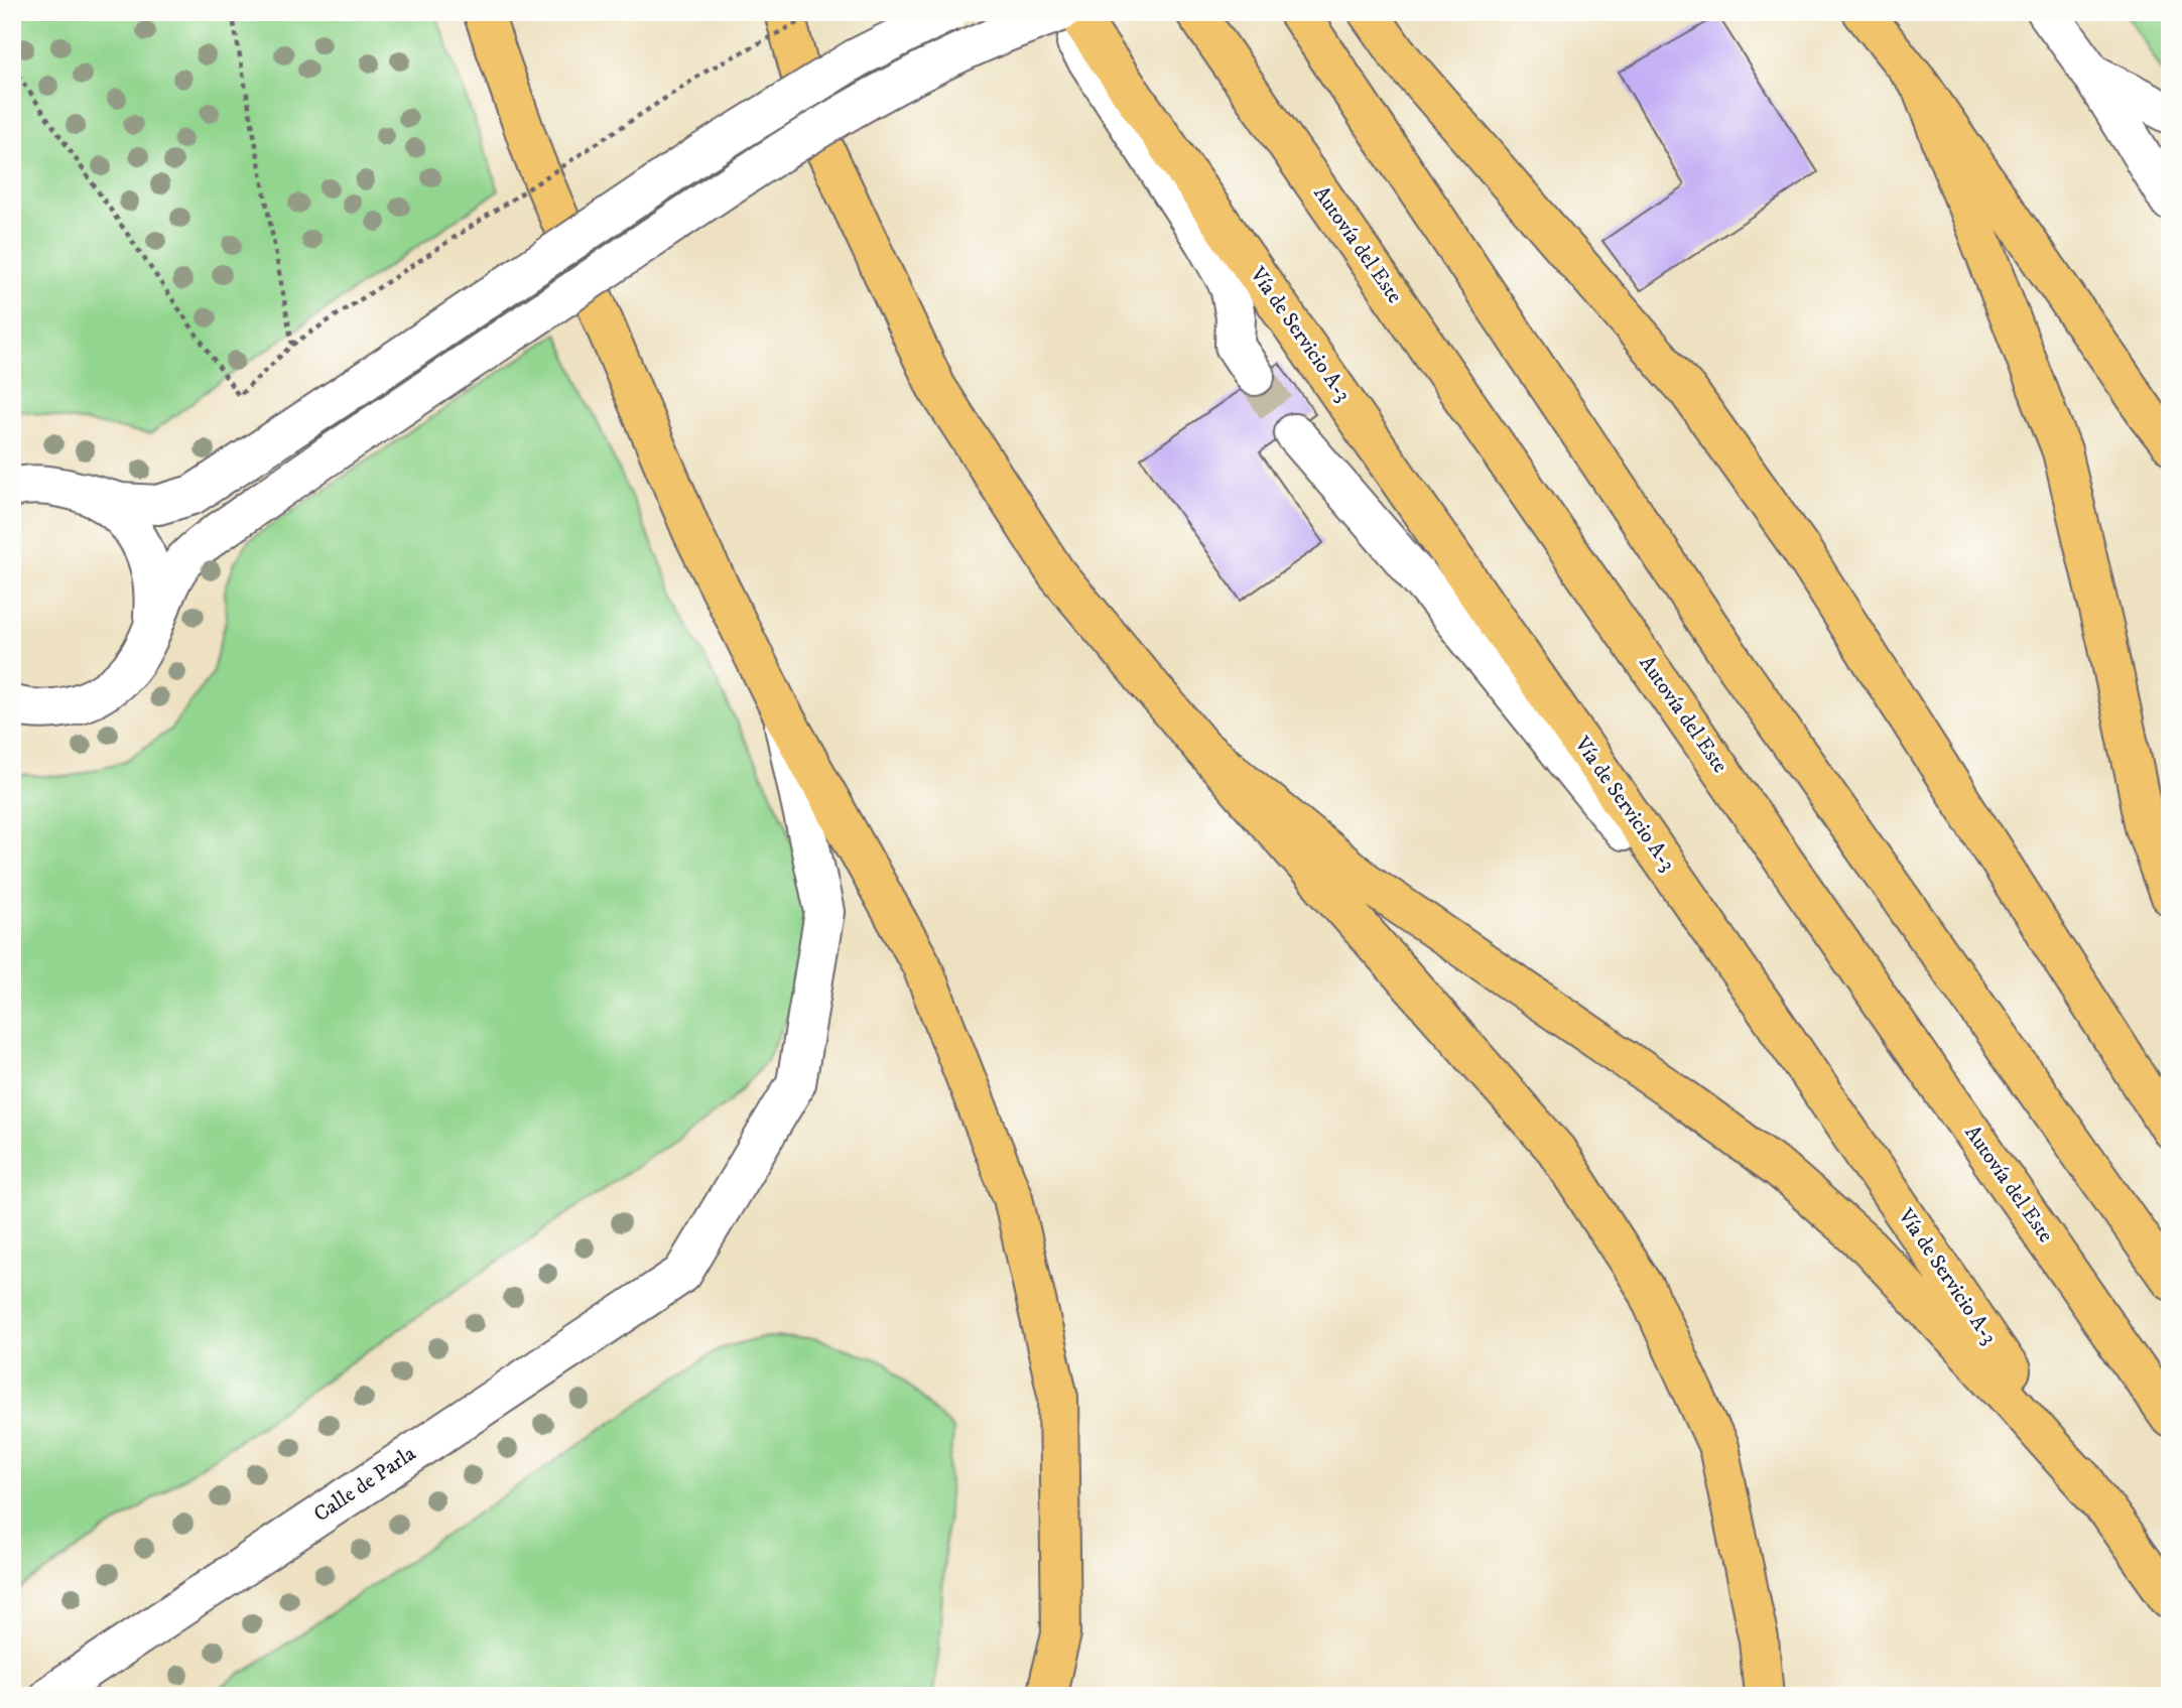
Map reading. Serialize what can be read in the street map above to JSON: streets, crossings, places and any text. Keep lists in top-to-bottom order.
{
  "streets": {
    "main road": ["Autovía del Este", "Vía de Servicio A-3"],
    "street": ["Calle de Parla"]
  }
}
